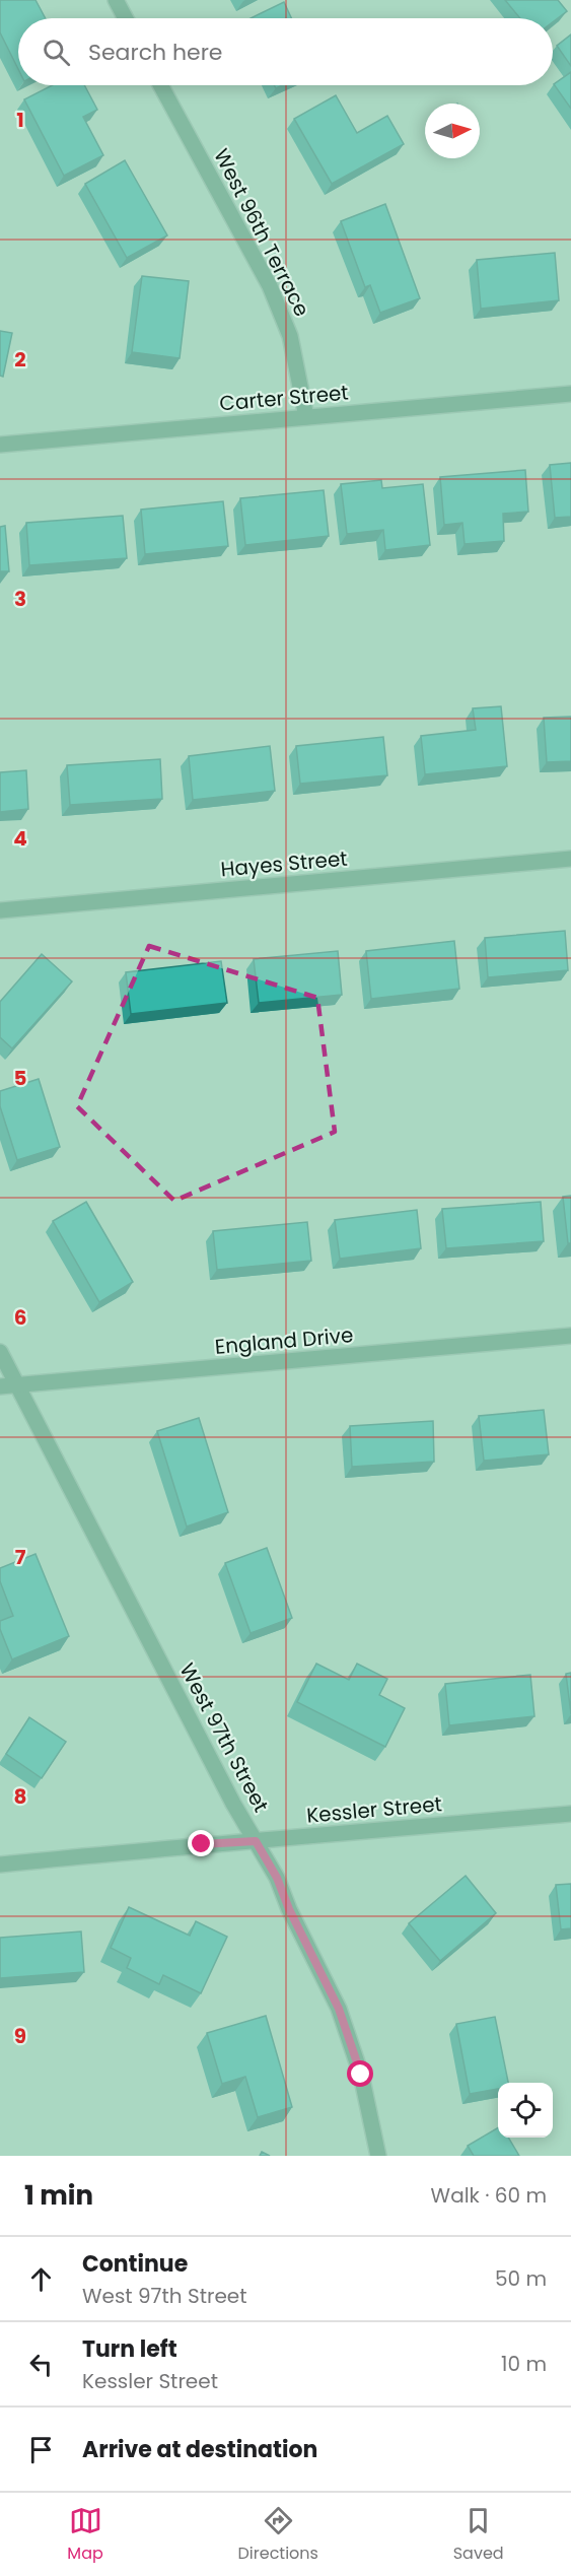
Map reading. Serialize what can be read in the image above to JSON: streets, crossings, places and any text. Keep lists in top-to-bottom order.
{
  "streets": {
    "street": [
      "West 96th Terrace",
      "Carter Street",
      "Hayes Street",
      "England Drive",
      "West 97th Street",
      "Kessler Street"
    ]
  },
  "crossings": [
    ["West 96th Terrace", "Carter Street"],
    ["England Drive", "West 97th Street"],
    ["West 97th Street", "Kessler Street"]
  ],
  "north": "right",
  "page": {
    "search": "Search here",
    "heading": ["1 min", "Walk · 60 m"],
    "list": [
      ["Continue", "West 97th Street", "50 m"],
      ["Turn left", "Kessler Street", "10 m"],
      "Arrive at destination"
    ],
    "nav": ["Map", "Directions", "Saved"]
  },
  "grid": {
    "rows": [
      "1",
      "2",
      "3",
      "4",
      "5",
      "6",
      "7",
      "8",
      "9"
    ]
  }
}
